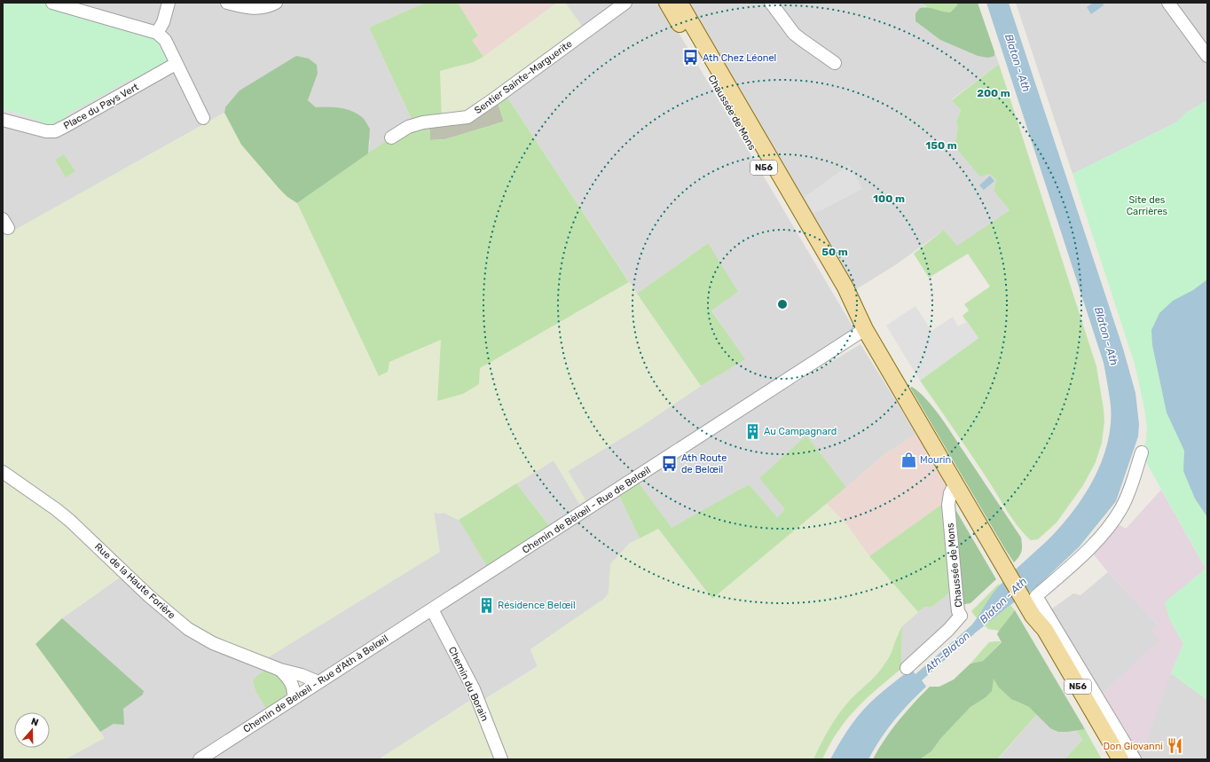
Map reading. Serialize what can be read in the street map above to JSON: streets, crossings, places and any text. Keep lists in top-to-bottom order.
{
  "streets": {
    "main road": ["Chaussée de Mons", "N56"],
    "street": [
      "Sentier Sainte-Marguerite",
      "Place du Pays Vert",
      "Chemin de Belœil - Rue de Belœil",
      "Rue de la Haute Forière",
      "Chemin de Belœil - Rue d'Ath à Belœil",
      "Chemin du Borain"
    ]
  },
  "crossings": [
    ["Chaussée de Mons", "Chemin de Belœil - Rue de Belœil"],
    ["Chemin de Belœil - Rue de Belœil", "Chemin de Belœil - Rue d'Ath à Belœil"],
    ["Chemin de Belœil - Rue de Belœil", "Chemin du Borain"],
    ["Rue de la Haute Forière", "Chemin de Belœil - Rue d'Ath à Belœil"],
    ["Chemin de Belœil - Rue d'Ath à Belœil", "Chemin du Borain"]
  ],
  "water": ["Blaton - Ath", "Ath-Blaton"],
  "parks": ["Site des Carrières"],
  "places": {
    "bus stop": ["Ath Chez Léonel", "Ath Route de Belœil"],
    "building": ["Au Campagnard", "Résidence Belœil"],
    "shop": ["Mourin"],
    "restaurant": ["Don Giovanni"]
  },
  "north": "top",
  "rings": [
    "200 m",
    "150 m",
    "100 m",
    "50 m"
  ]
}
